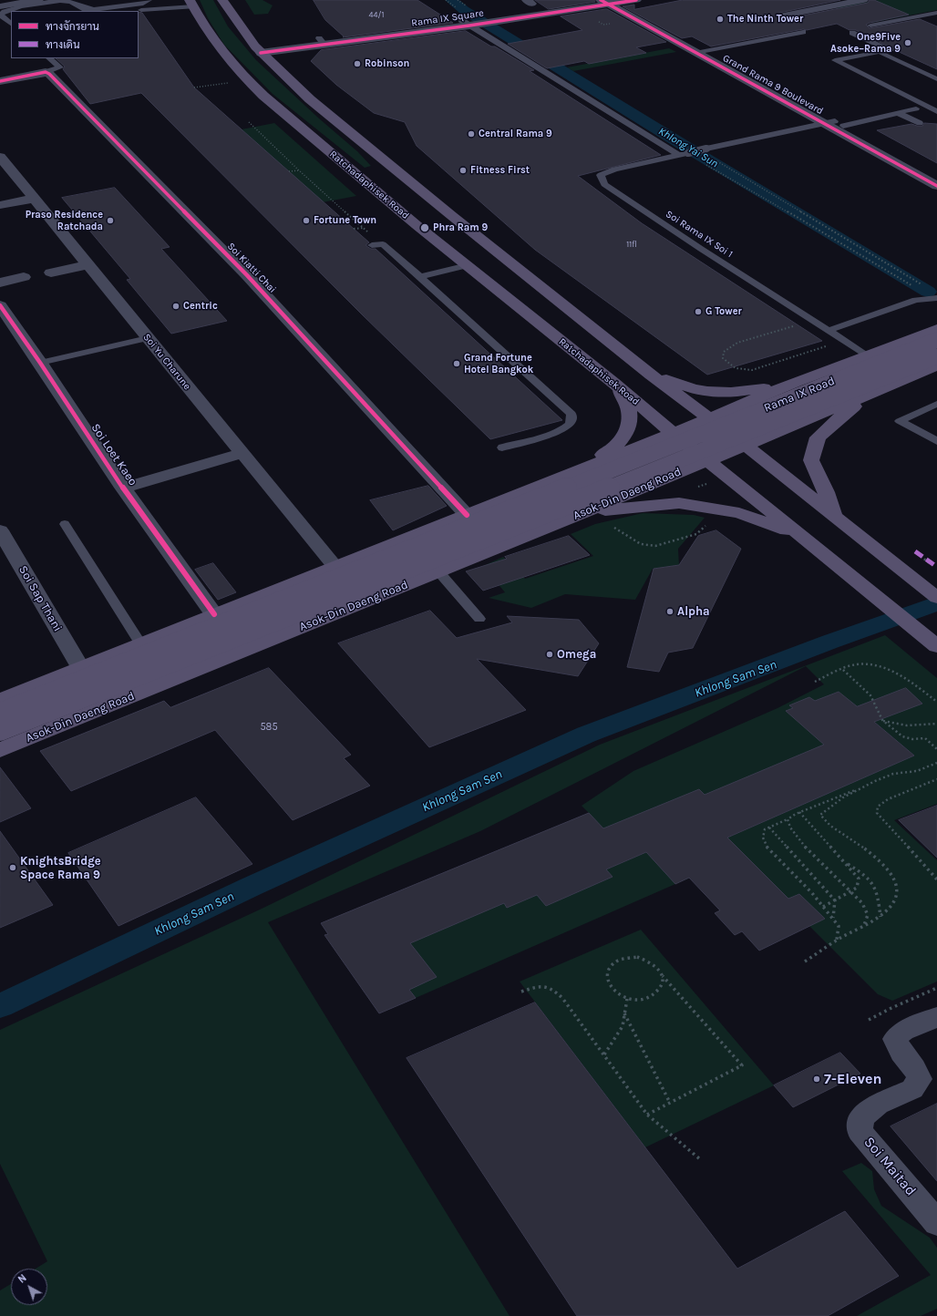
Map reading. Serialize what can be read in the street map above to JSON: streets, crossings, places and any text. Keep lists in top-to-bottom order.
{
  "streets": {
    "main road": ["Ratchadaphisek Road", "Rama IX Road", "Asok-Din Daeng Road"],
    "street": [
      "Rama IX Square",
      "Grand Rama 9 Boulevard",
      "Soi Kiatti Chai",
      "Soi Yu Charune",
      "Soi Loet Kaeo",
      "Soi Sap Thani",
      "Soi Maitad"
    ],
    "lane": ["Soi Rama IX Soi 1"]
  },
  "crossings": [
    ["Rama IX Square", "Grand Rama 9 Boulevard"],
    ["Soi Rama IX Soi 1", "Rama IX Road"],
    ["Rama IX Road", "Asok-Din Daeng Road"]
  ],
  "water": ["Khlong Yai Sun", "Khlong Sam Sen"],
  "places": [
    "The Ninth Tower",
    "One9Five Asoke–Rama 9",
    "Robinson",
    "Central Rama 9",
    "Fitness First",
    "Praso Residence Ratchada",
    "Fortune Town",
    "Phra Ram 9",
    "Centric",
    "G Tower",
    "Grand Fortune Hotel Bangkok",
    "Alpha",
    "Omega",
    "KnightsBridge Space Rama 9",
    "7-Eleven"
  ],
  "house_numbers": ["44/1", "11fl", "585"],
  "legend": ["ทางจักรยาน", "ทางเดิน"],
  "north": "top left"
}
